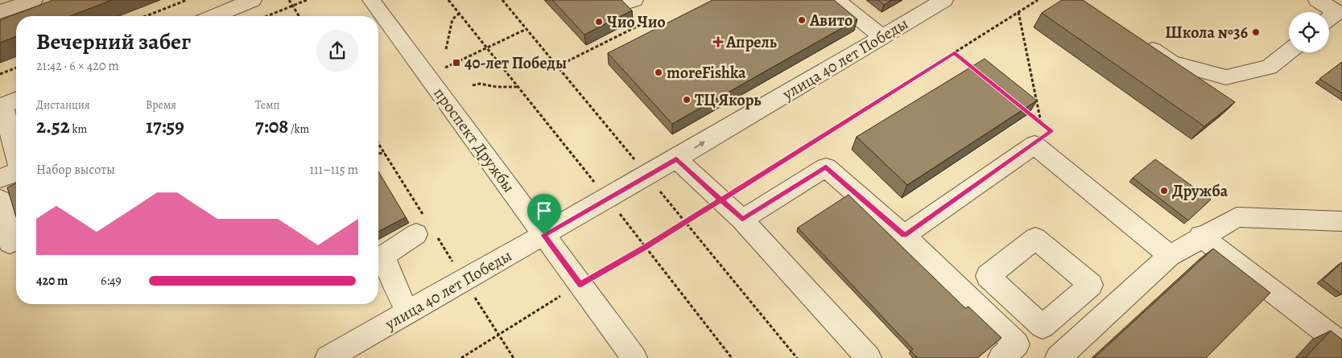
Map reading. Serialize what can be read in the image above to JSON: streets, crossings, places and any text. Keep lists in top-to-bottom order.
{
  "streets": {
    "street": ["улица 40 лет Победы", "проспект Дружбы"]
  },
  "crossings": [
    ["улица 40 лет Победы", "проспект Дружбы"]
  ],
  "places": {
    "other": [
      "Авито",
      "Чио Чио",
      "Школа №36",
      "moreFishka",
      "ТЦ Якорь",
      "Дружба"
    ],
    "health": ["Апрель"],
    "transit": ["40-лет Победы"]
  },
  "page": {
    "heading": ["Вечерний забег", "21:42 · 6 × 420 m"],
    "stats": [
      ["Дистанция", "2.52 km"],
      ["Время", "17:59"],
      ["Темп", "7:08 /km"]
    ],
    "chart": ["Набор высоты", "111–115 m"],
    "list": [
      {
        "name": "420 m",
        "note": "6:49"
      }
    ]
  }
}
